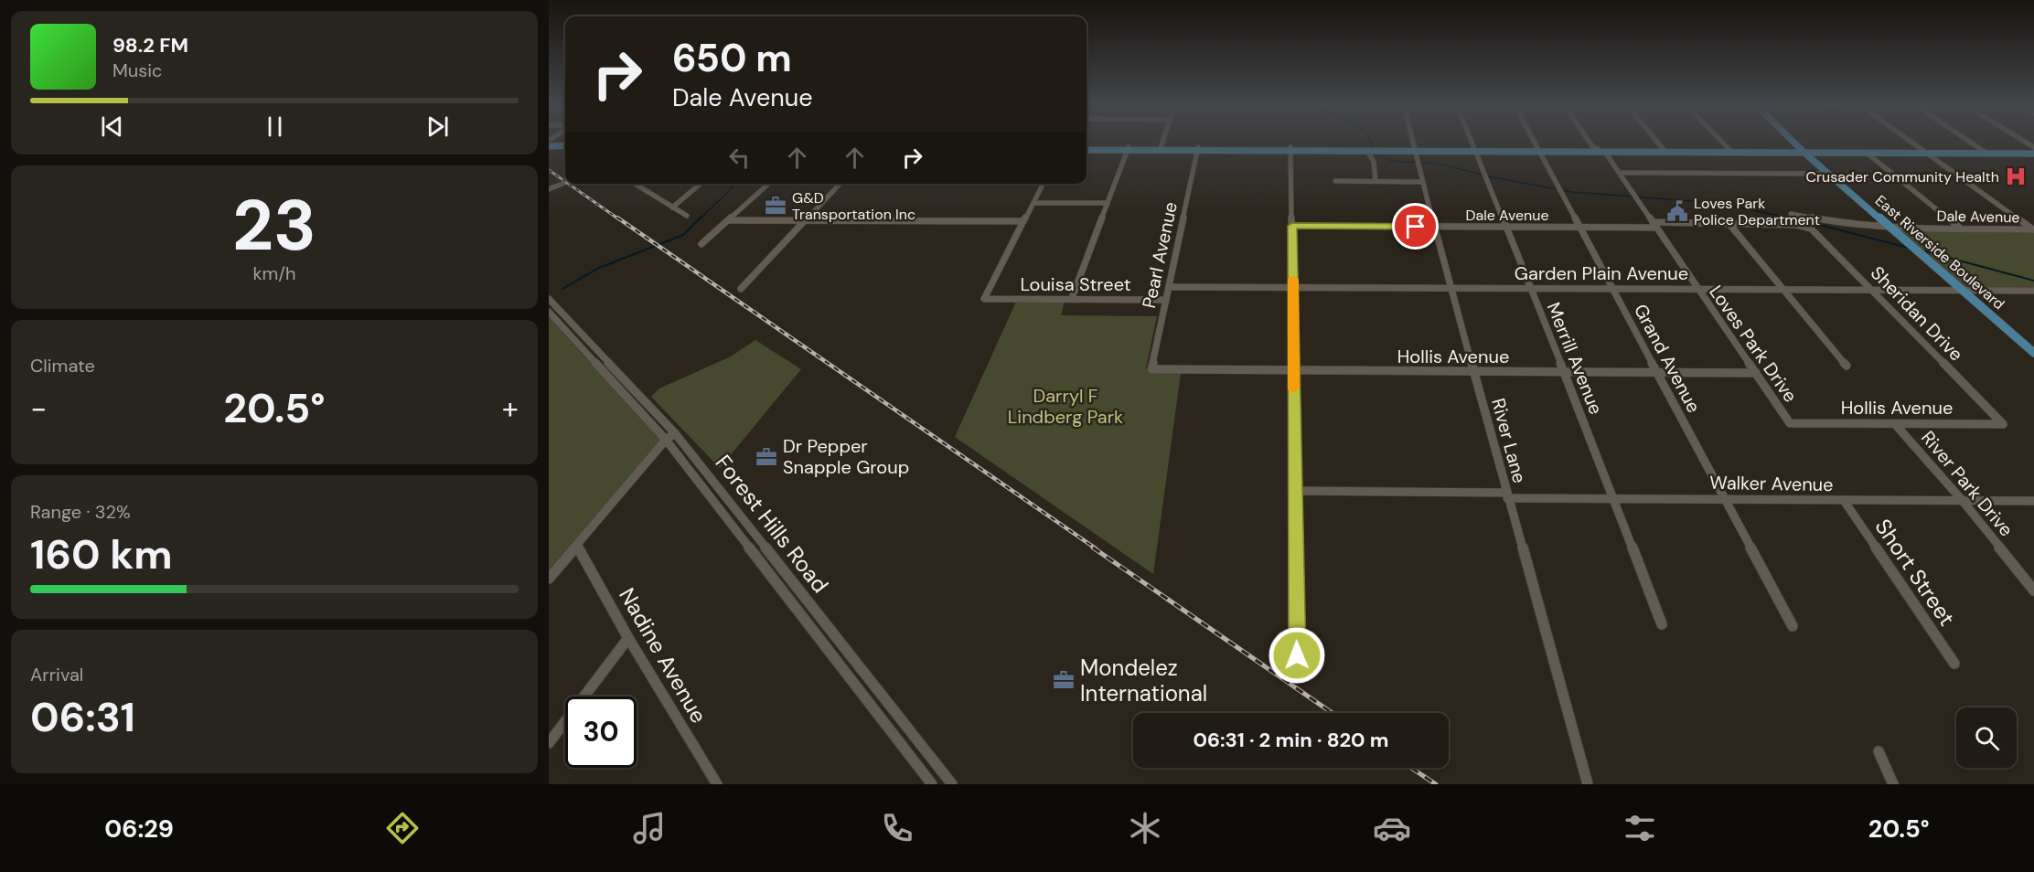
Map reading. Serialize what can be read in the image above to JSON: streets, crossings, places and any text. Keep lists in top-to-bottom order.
{
  "streets": {
    "main road": ["East Riverside Boulevard"],
    "street": [
      "Dale Avenue",
      "Pearl Avenue",
      "Garden Plain Avenue",
      "Louisa Street",
      "Sheridan Drive",
      "Loves Park Drive",
      "Hollis Avenue",
      "Merrill Avenue",
      "Grand Avenue",
      "River Lane",
      "Walker Avenue",
      "River Park Drive",
      "Forest Hills Road",
      "Short Street",
      "Nadine Avenue"
    ]
  },
  "crossings": [
    ["Dale Avenue", "East Riverside Boulevard"],
    ["Dale Avenue", "Sheridan Drive"],
    ["Dale Avenue", "Loves Park Drive"],
    ["Dale Avenue", "Merrill Avenue"],
    ["Dale Avenue", "Grand Avenue"],
    ["Dale Avenue", "River Lane"],
    ["East Riverside Boulevard", "Garden Plain Avenue"],
    ["Pearl Avenue", "Garden Plain Avenue"],
    ["Pearl Avenue", "Louisa Street"],
    ["Pearl Avenue", "Hollis Avenue"],
    ["Garden Plain Avenue", "Sheridan Drive"],
    ["Garden Plain Avenue", "Loves Park Drive"],
    ["Garden Plain Avenue", "Merrill Avenue"],
    ["Garden Plain Avenue", "Grand Avenue"],
    ["Garden Plain Avenue", "River Lane"],
    ["Sheridan Drive", "Hollis Avenue"],
    ["Loves Park Drive", "Hollis Avenue"],
    ["Hollis Avenue", "Merrill Avenue"],
    ["Hollis Avenue", "Grand Avenue"],
    ["Hollis Avenue", "River Lane"],
    ["Hollis Avenue", "River Park Drive"],
    ["Merrill Avenue", "Walker Avenue"],
    ["Grand Avenue", "Walker Avenue"],
    ["River Lane", "Walker Avenue"],
    ["Walker Avenue", "River Park Drive"],
    ["Walker Avenue", "Short Street"]
  ],
  "parks": ["Darryl F Lindberg Park"],
  "places": {
    "hospital": ["Crusader Community Health"],
    "office": ["G&D Transportation Inc", "Dr Pepper Snapple Group", "Mondelez International"],
    "public building": ["Loves Park Police Department"]
  },
  "page": {
    "turn": ["650 m", "Dale Avenue"],
    "song": ["98.2 FM", "Music"],
    "tile": [
      ["23", "km/h"],
      "Climate",
      ["Range · 32%", "160 km"],
      ["Arrival", "06:31"]
    ],
    "heat": ["−", "20.5°", "+"],
    "limit": "30",
    "trip": "06:31 · 2 min · 820 m",
    "tabs": ["06:29", "20.5°"]
  }
}
